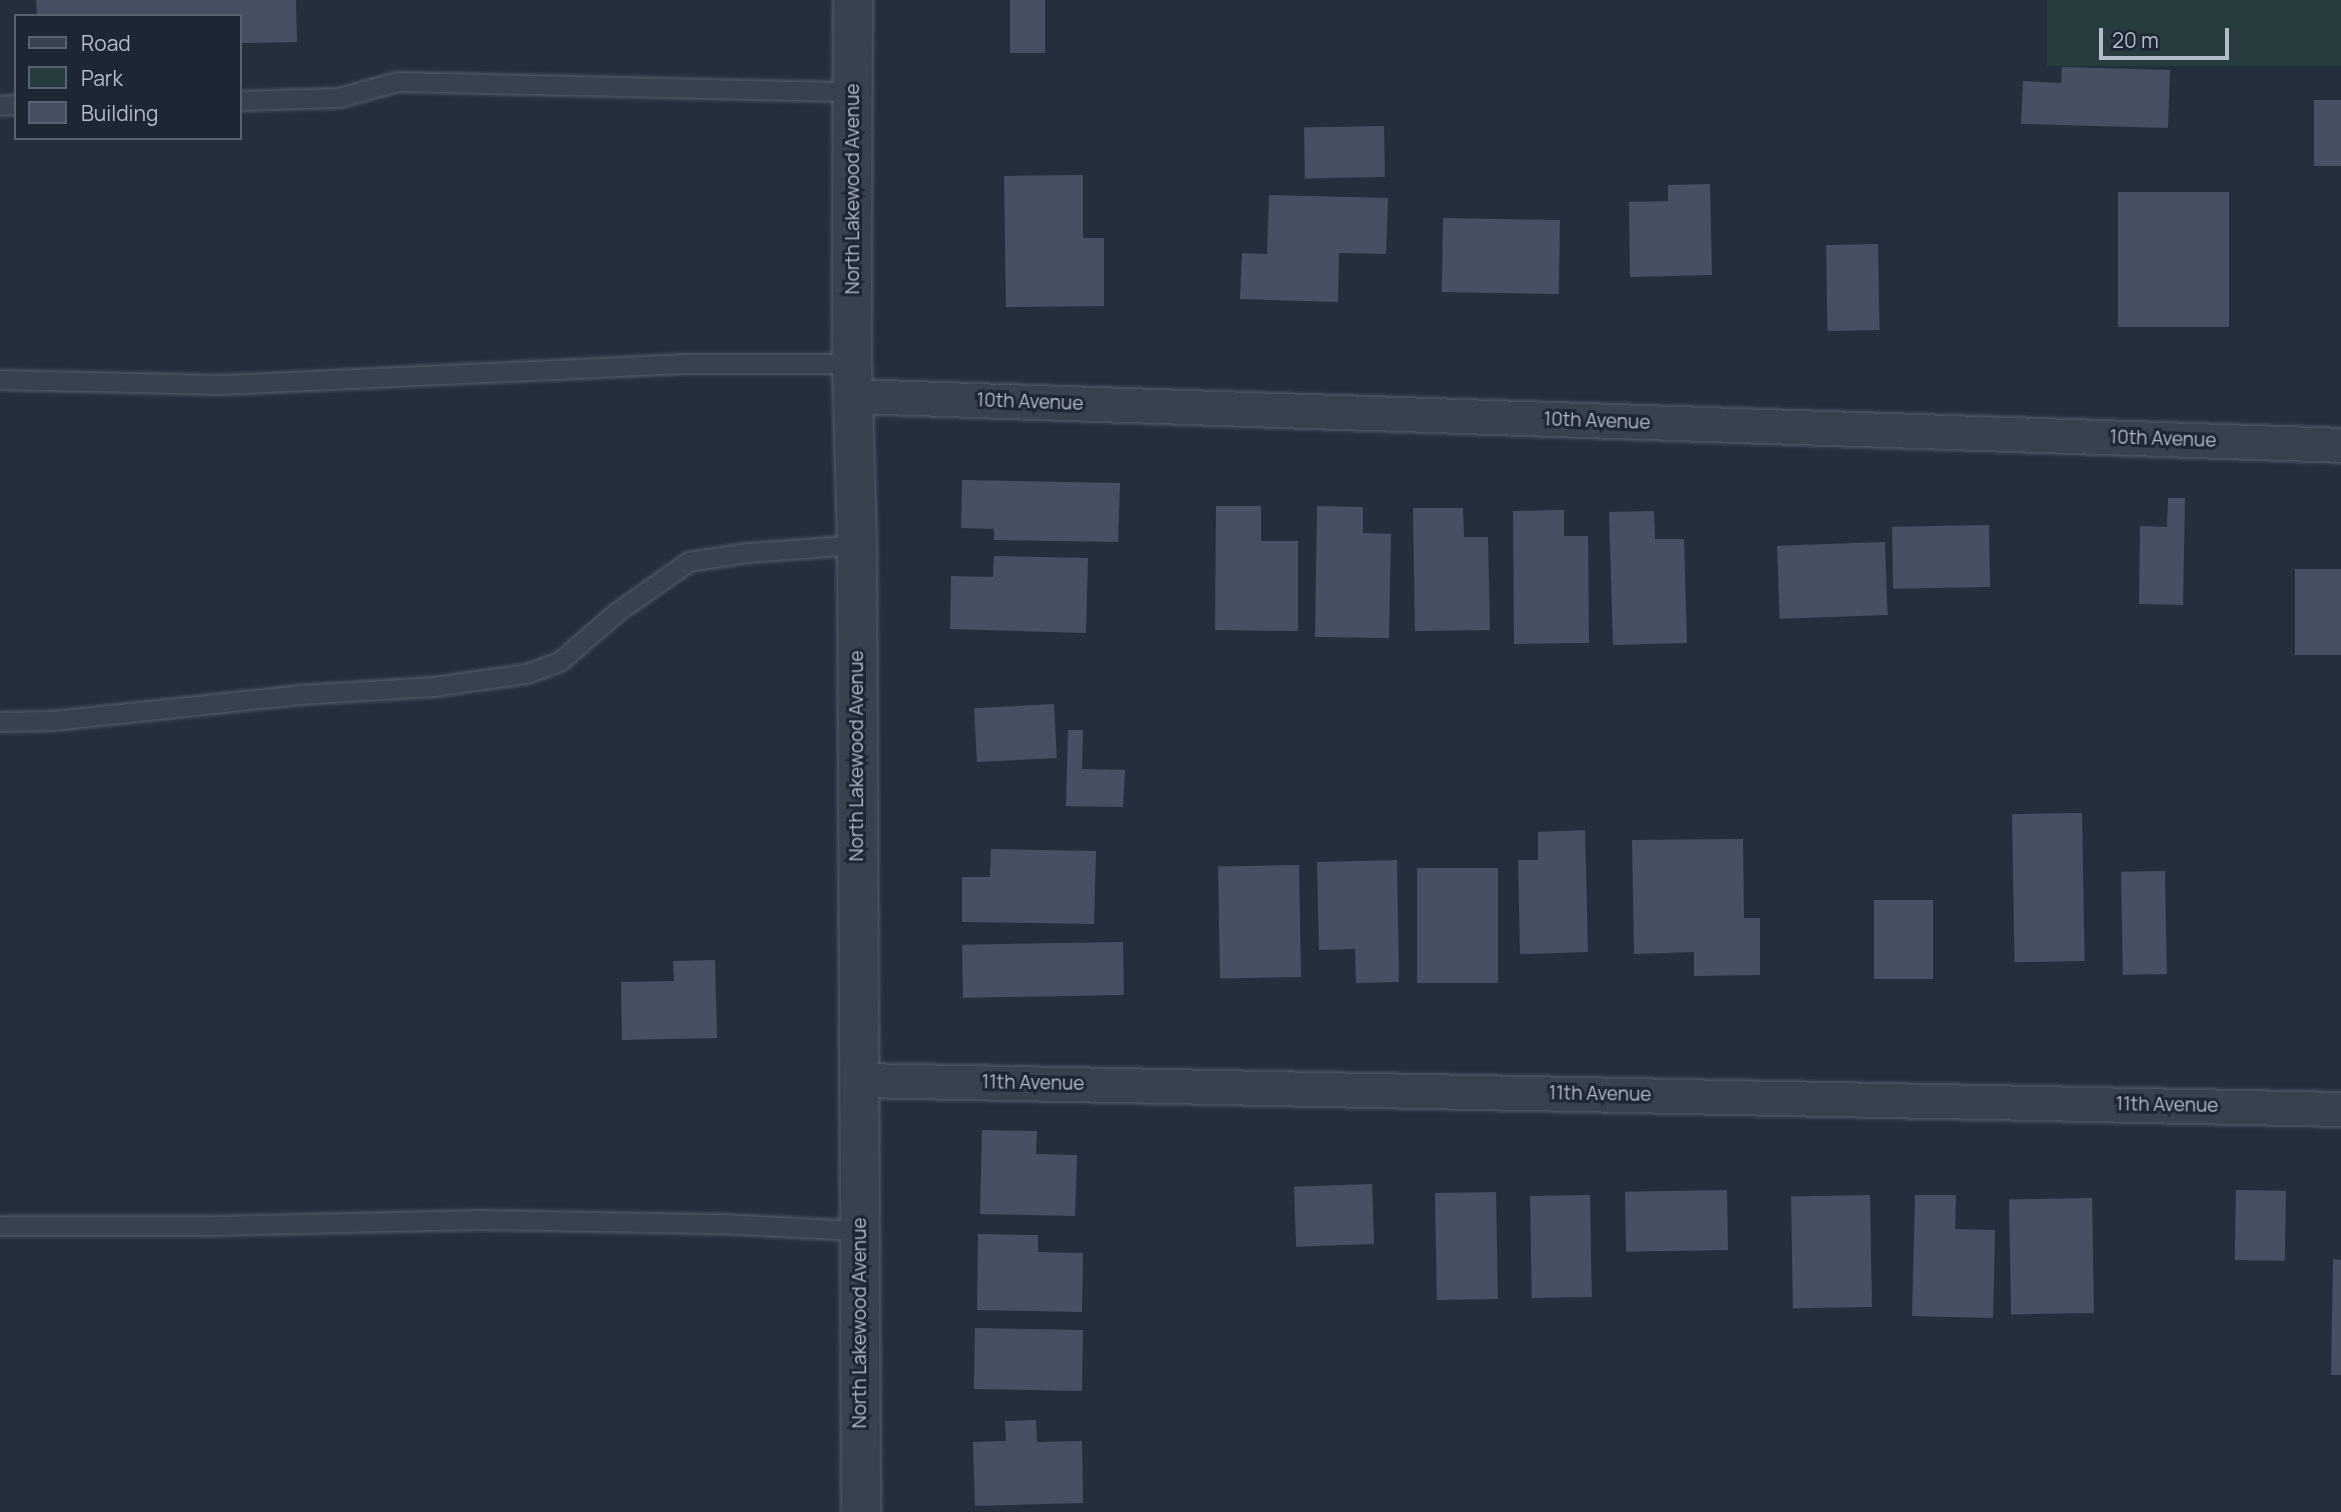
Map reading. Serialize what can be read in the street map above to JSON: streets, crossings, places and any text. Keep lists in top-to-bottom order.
{
  "streets": {
    "street": ["North Lakewood Avenue", "10th Avenue", "11th Avenue"]
  },
  "crossings": [
    ["North Lakewood Avenue", "10th Avenue"],
    ["North Lakewood Avenue", "11th Avenue"]
  ],
  "legend": ["Road", "Park", "Building"],
  "scale_bar": "20 m"
}
